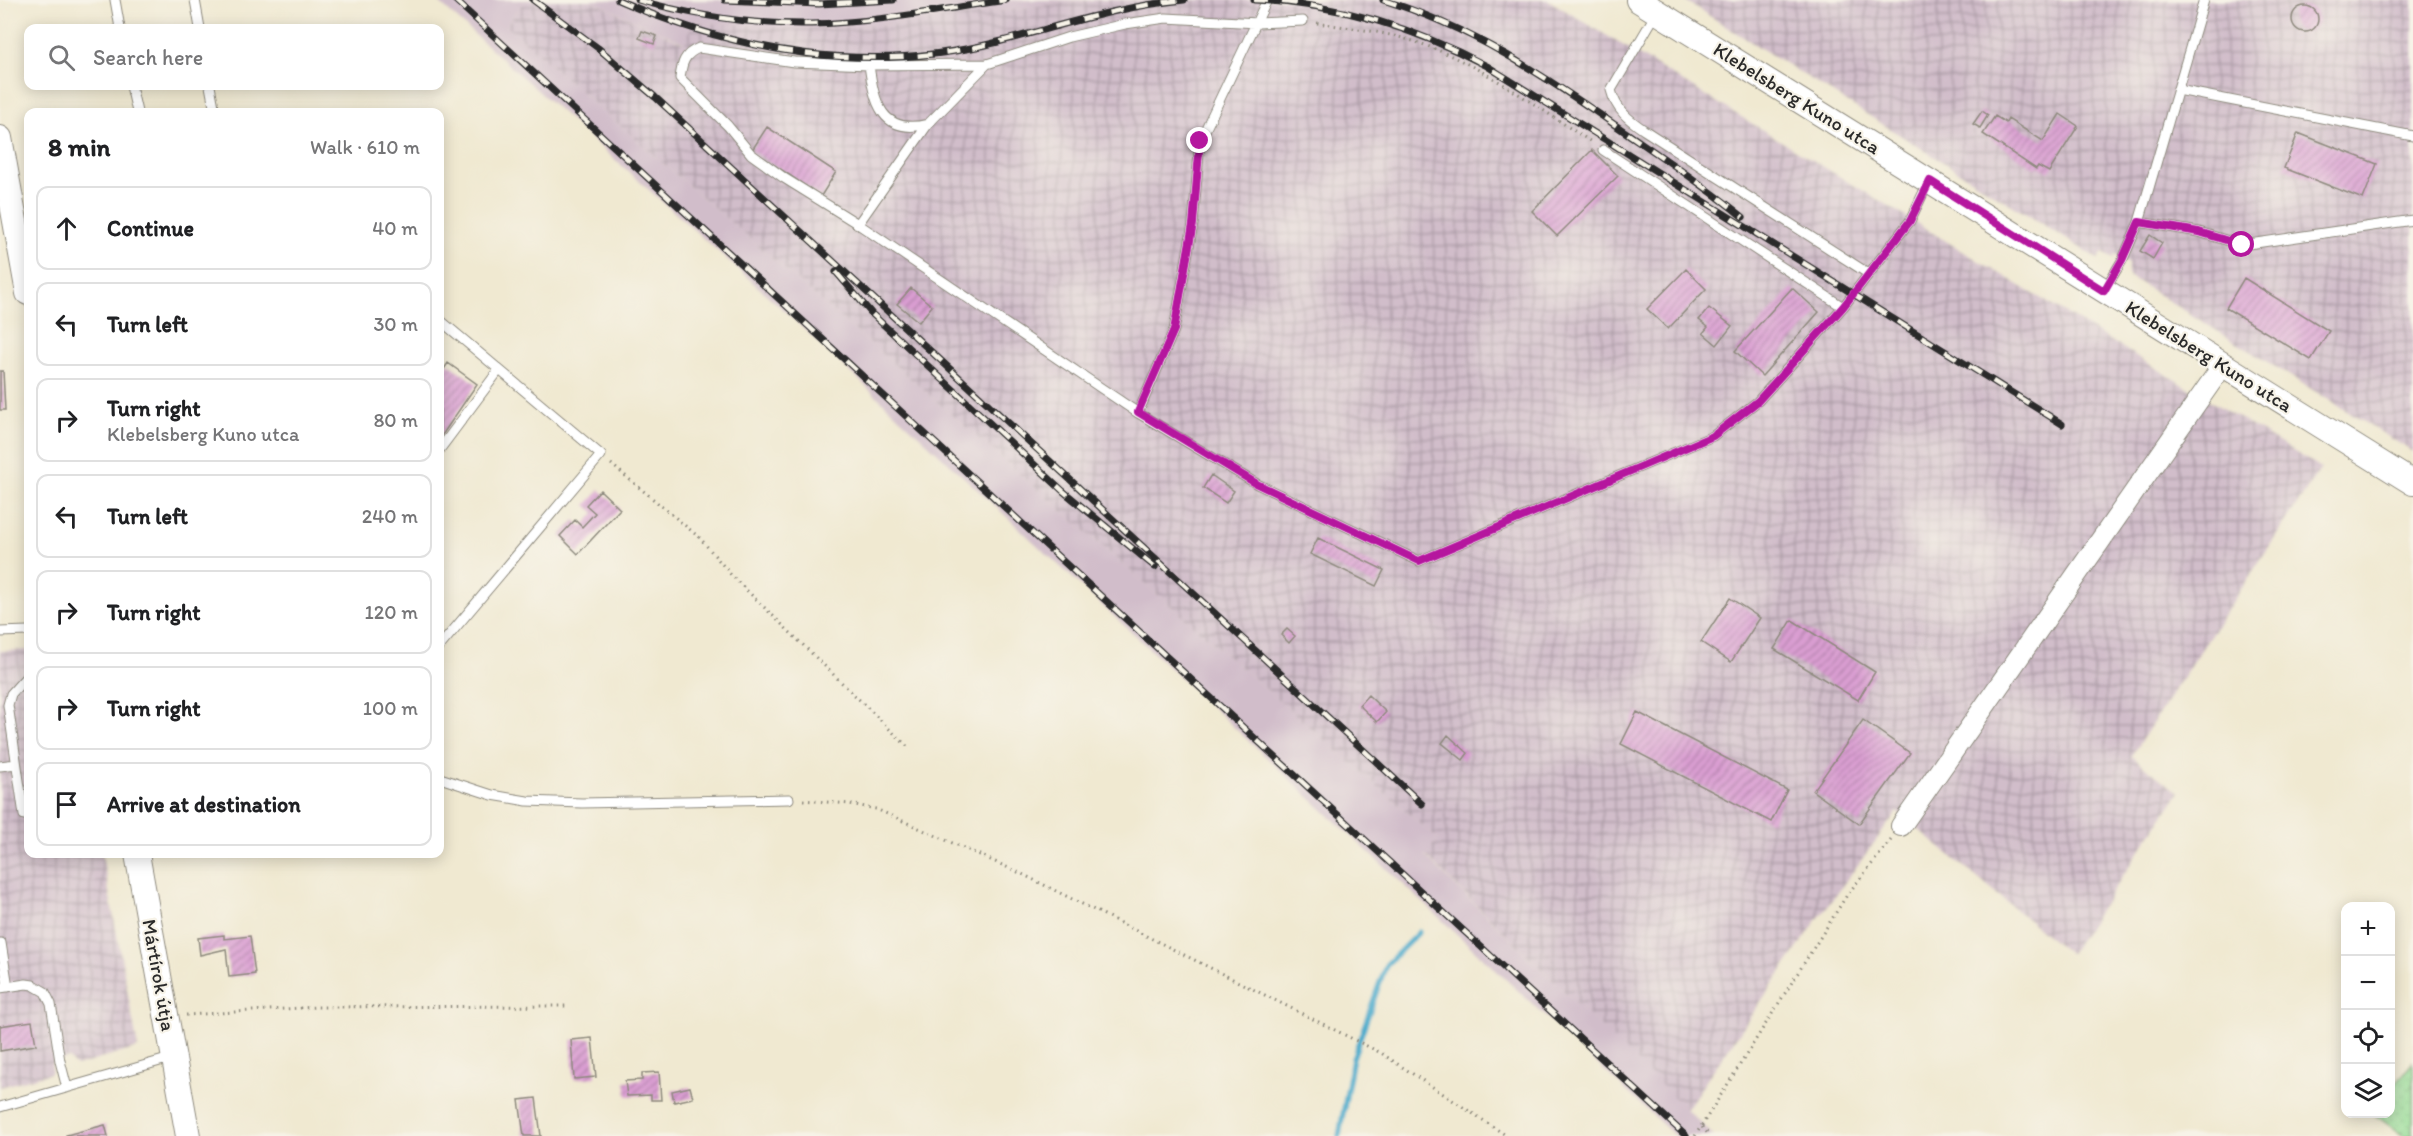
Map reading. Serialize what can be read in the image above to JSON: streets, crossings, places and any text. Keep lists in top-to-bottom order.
{
  "streets": {
    "street": ["Klebelsberg Kuno utca", "Mártírok útja"]
  },
  "page": {
    "search": "Search here",
    "heading": ["8 min", "Walk · 610 m"],
    "list": [
      ["Continue", "40 m"],
      ["Turn left", "30 m"],
      ["Turn right", "Klebelsberg Kuno utca", "80 m"],
      ["Turn left", "240 m"],
      ["Turn right", "120 m"],
      ["Turn right", "100 m"],
      "Arrive at destination"
    ],
    "map_buttons": ["+", "−"]
  }
}
